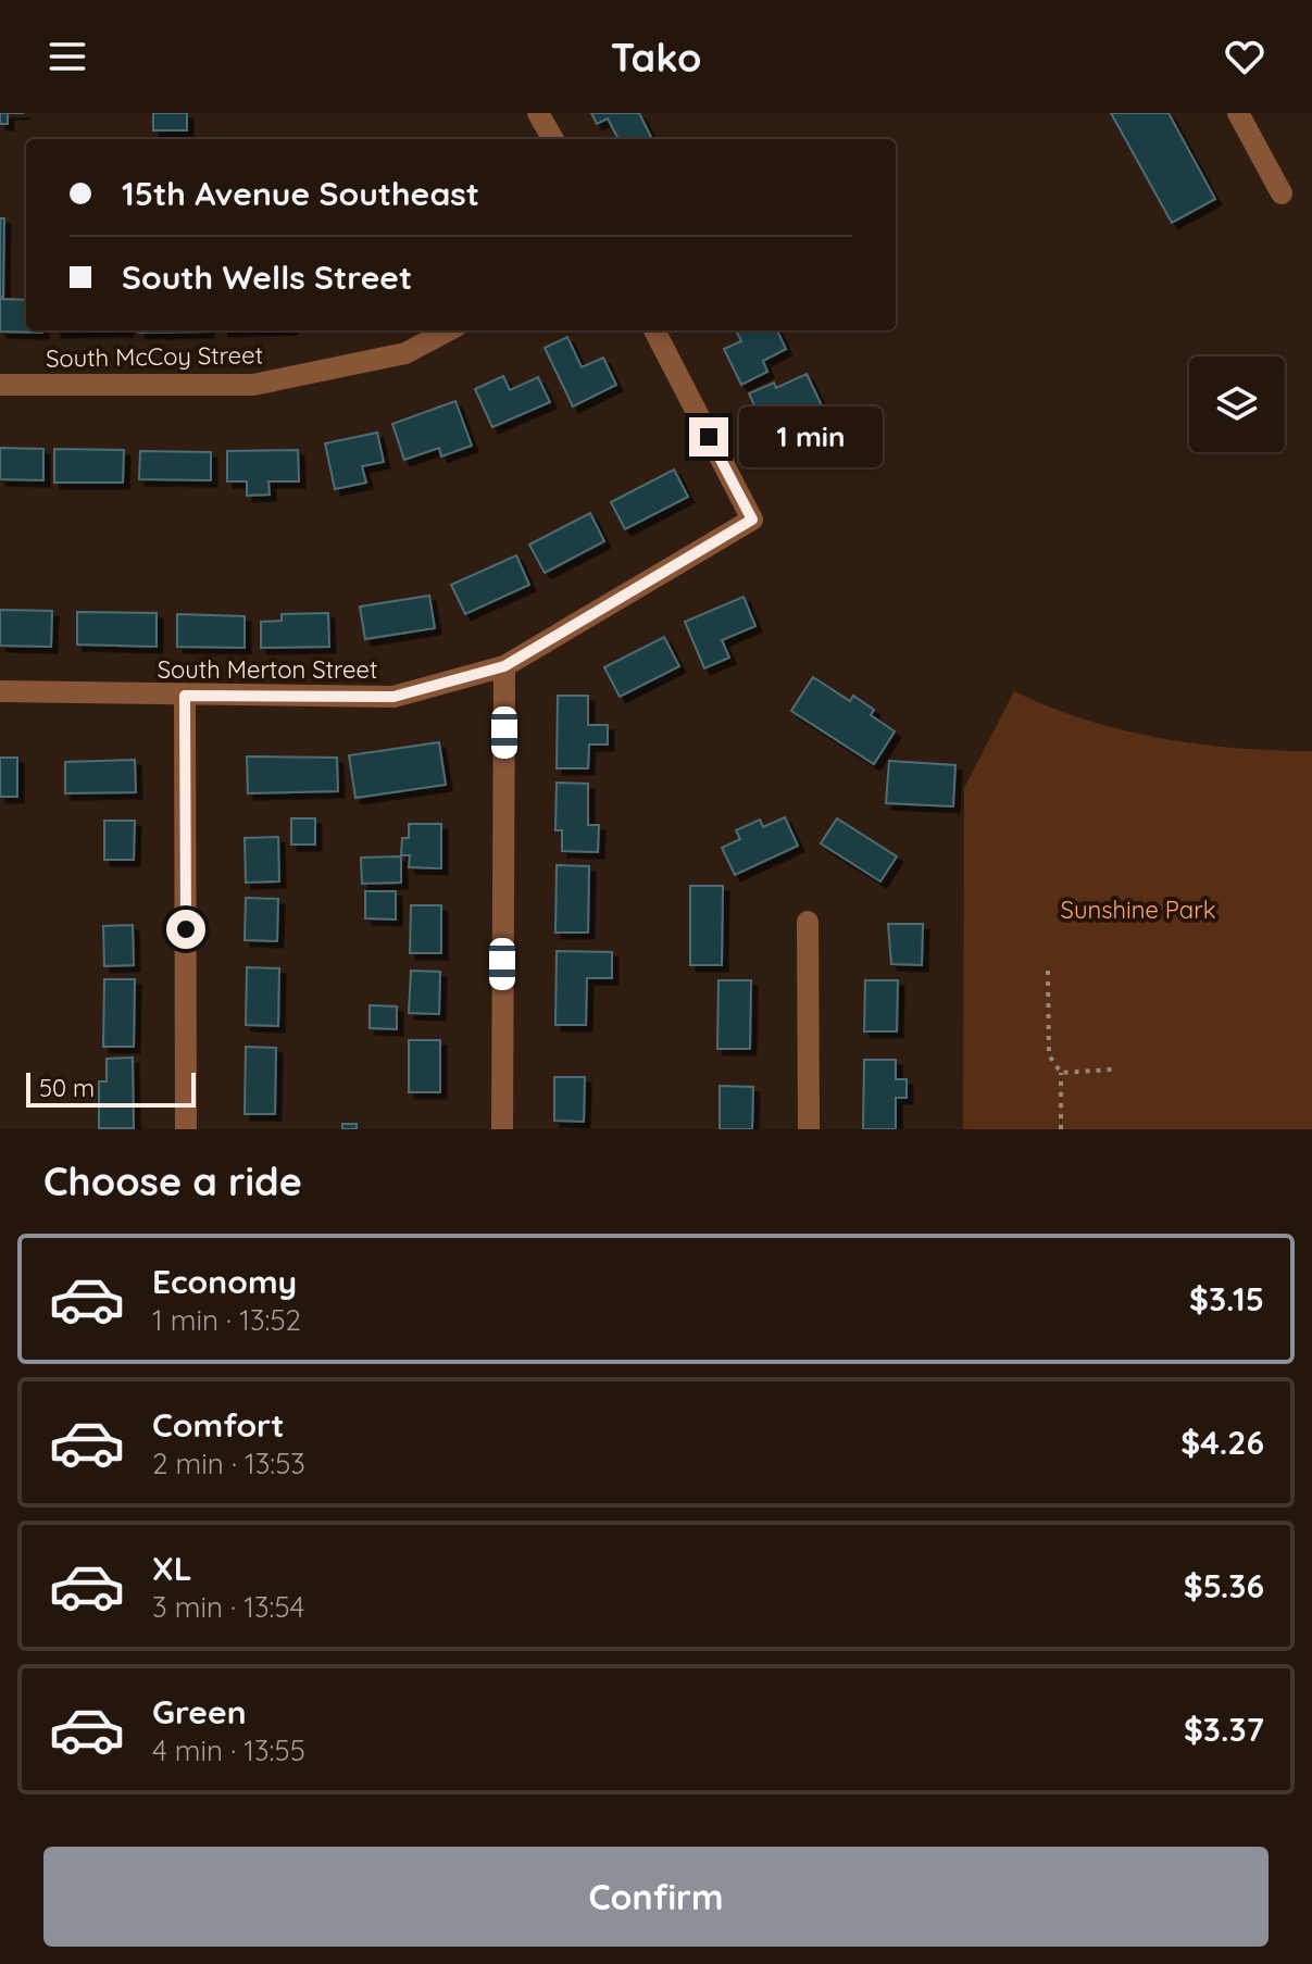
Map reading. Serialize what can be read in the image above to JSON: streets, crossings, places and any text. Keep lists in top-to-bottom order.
{
  "streets": {
    "street": ["South McCoy Street", "South Merton Street"]
  },
  "parks": ["Sunshine Park"],
  "scale_bar": "50 m",
  "page": {
    "header": "Tako",
    "banner": ["15th Avenue Southeast", "South Wells Street"],
    "bubble": "1 min",
    "scale": "50 m",
    "heading": "Choose a ride",
    "list": [
      {
        "name": "Economy",
        "note": "1 min · 13:52",
        "value": "$3.15"
      },
      {
        "name": "Comfort",
        "note": "2 min · 13:53",
        "value": "$4.26"
      },
      {
        "name": "XL",
        "note": "3 min · 13:54",
        "value": "$5.36"
      },
      {
        "name": "Green",
        "note": "4 min · 13:55",
        "value": "$3.37"
      }
    ],
    "buttons": "Confirm"
  }
}
